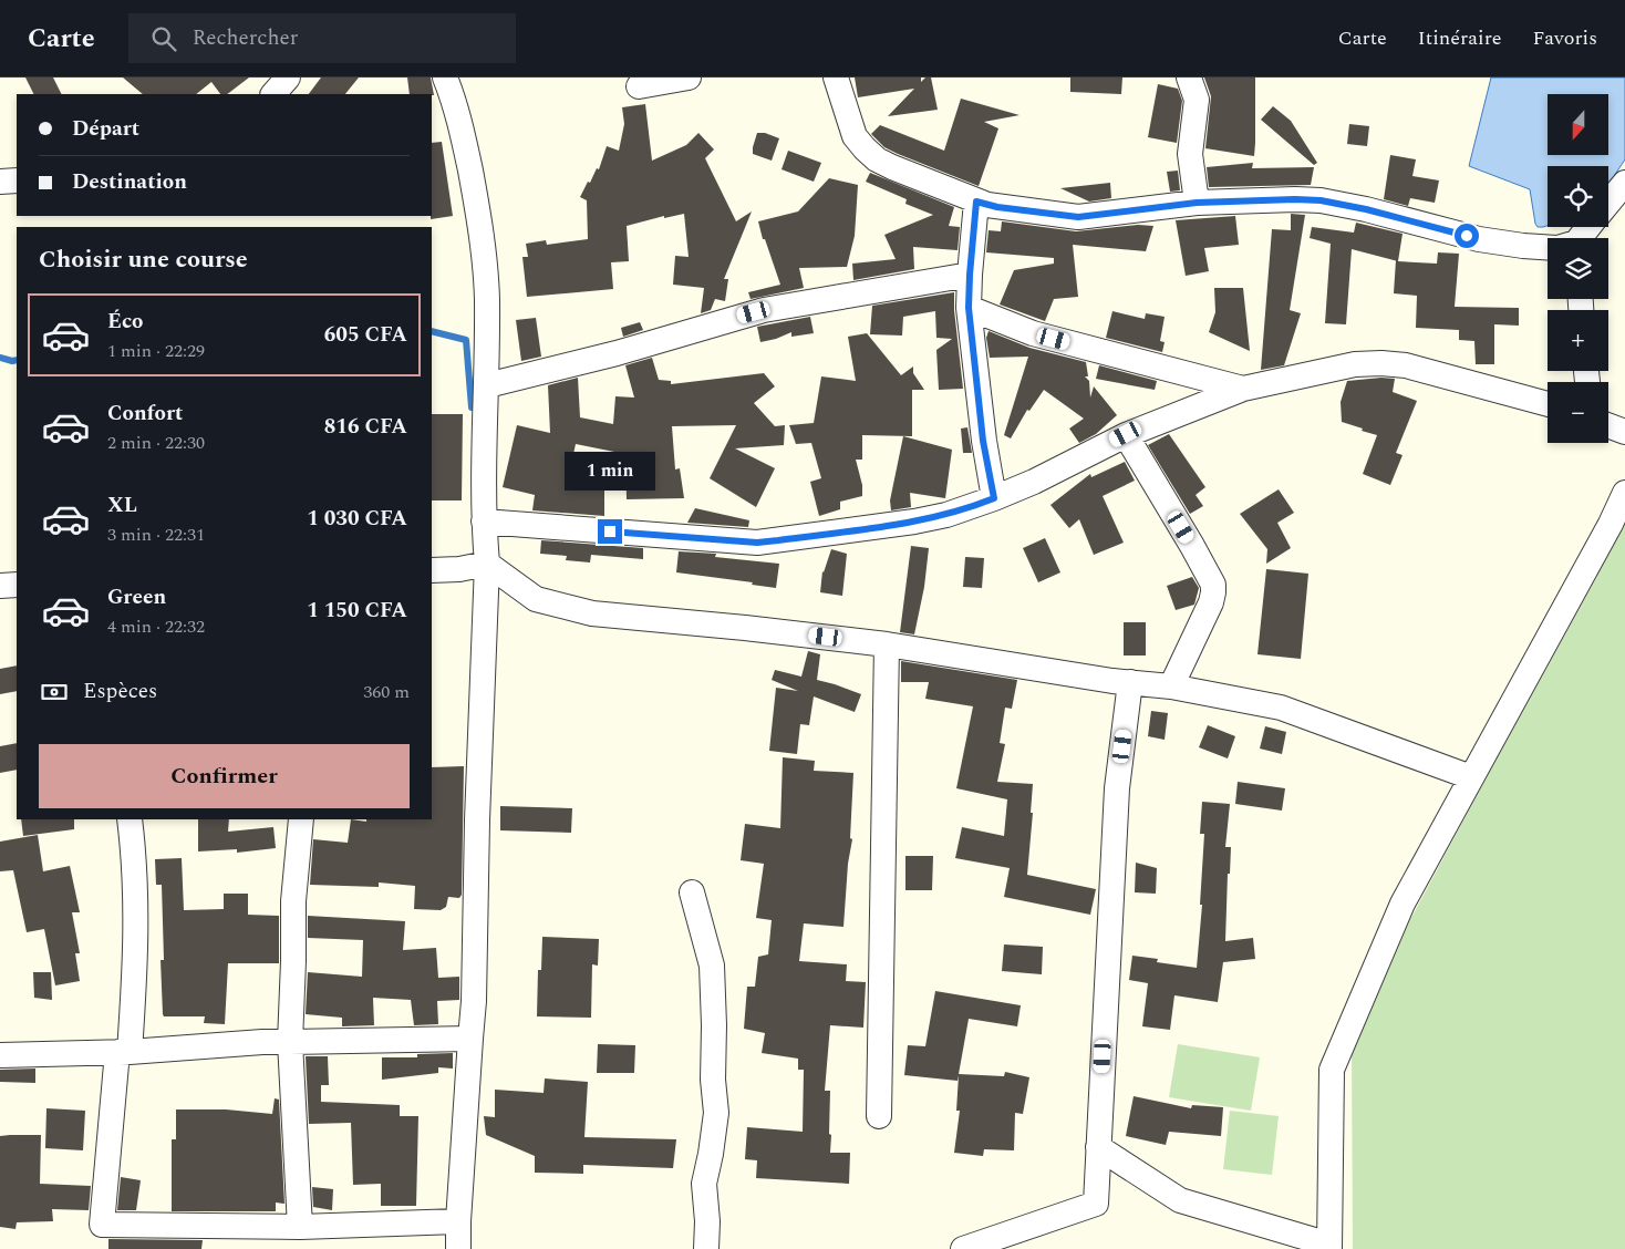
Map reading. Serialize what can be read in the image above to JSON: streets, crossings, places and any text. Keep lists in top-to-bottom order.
{
  "north": "bottom",
  "page": {
    "header": "Carte",
    "search": "Rechercher",
    "nav": ["Carte", "Itinéraire", "Favoris"],
    "map_buttons": ["+", "−"],
    "banner": ["Départ", "Destination"],
    "heading": "Choisir une course",
    "list": [
      {
        "name": "Éco",
        "note": "1 min · 22:29",
        "value": "605 CFA"
      },
      {
        "name": "Confort",
        "note": "2 min · 22:30",
        "value": "816 CFA"
      },
      {
        "name": "XL",
        "note": "3 min · 22:31",
        "value": "1 030 CFA"
      },
      {
        "name": "Green",
        "note": "4 min · 22:32",
        "value": "1 150 CFA"
      }
    ],
    "bubble": "1 min",
    "pay": ["Espèces", "360 m"],
    "buttons": "Confirmer"
  }
}
